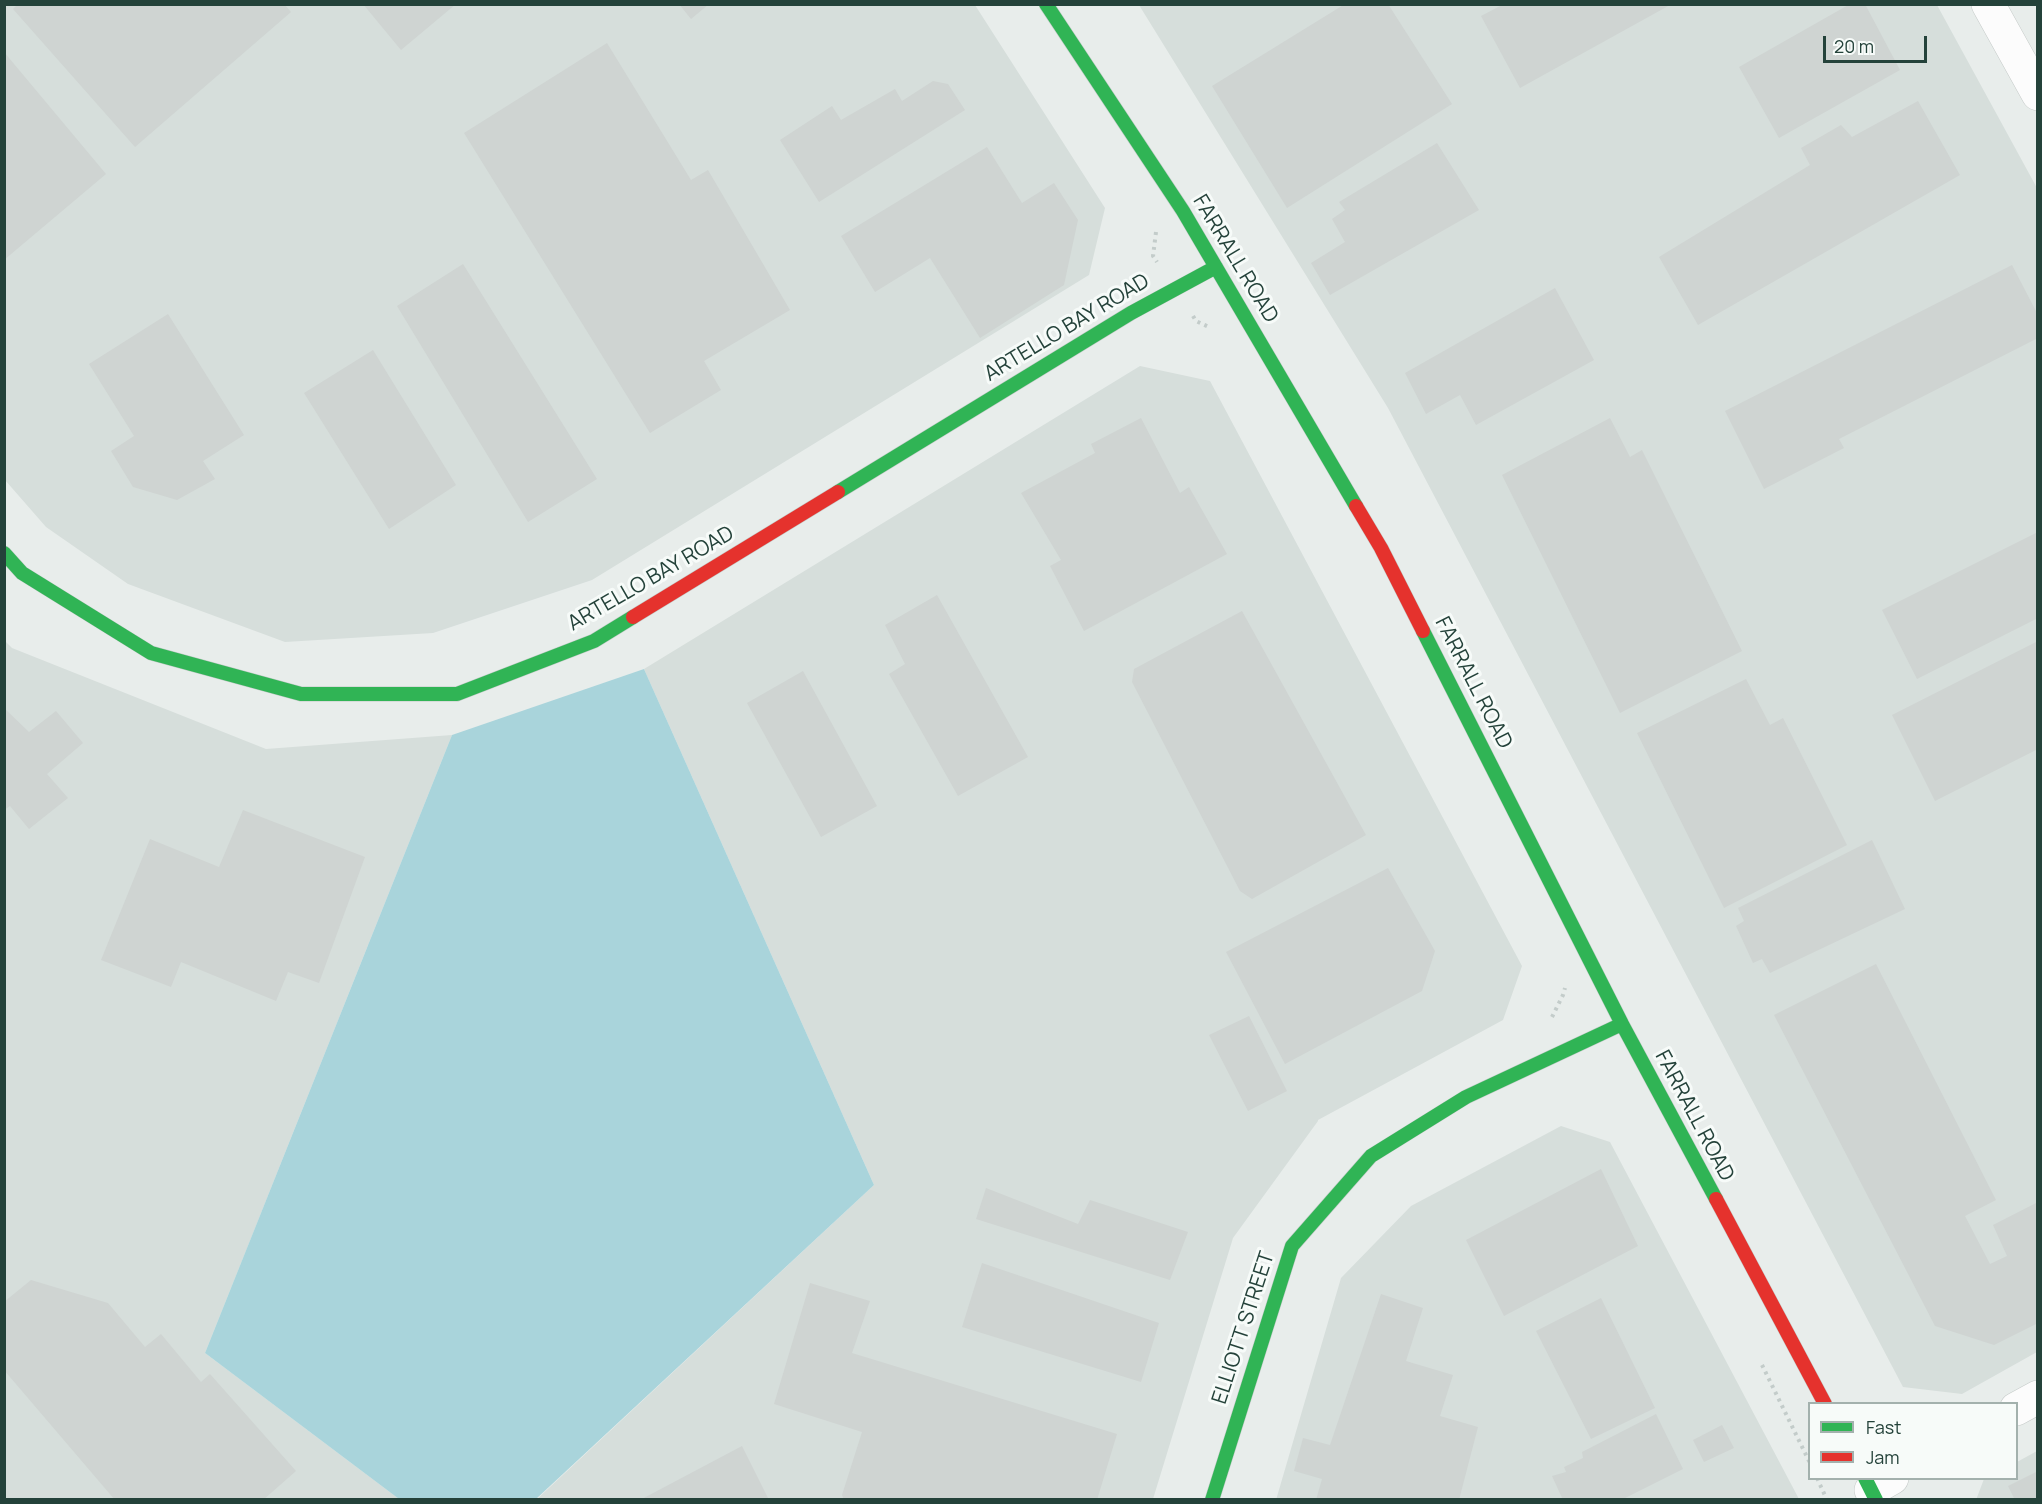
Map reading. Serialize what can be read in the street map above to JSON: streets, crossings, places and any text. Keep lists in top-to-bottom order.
{
  "streets": {
    "street": ["FARRALL ROAD", "ARTELLO BAY ROAD", "ELLIOTT STREET"]
  },
  "crossings": [
    ["FARRALL ROAD", "ARTELLO BAY ROAD"],
    ["FARRALL ROAD", "ELLIOTT STREET"]
  ],
  "legend": ["Fast", "Jam"],
  "scale_bar": "20 m"
}
